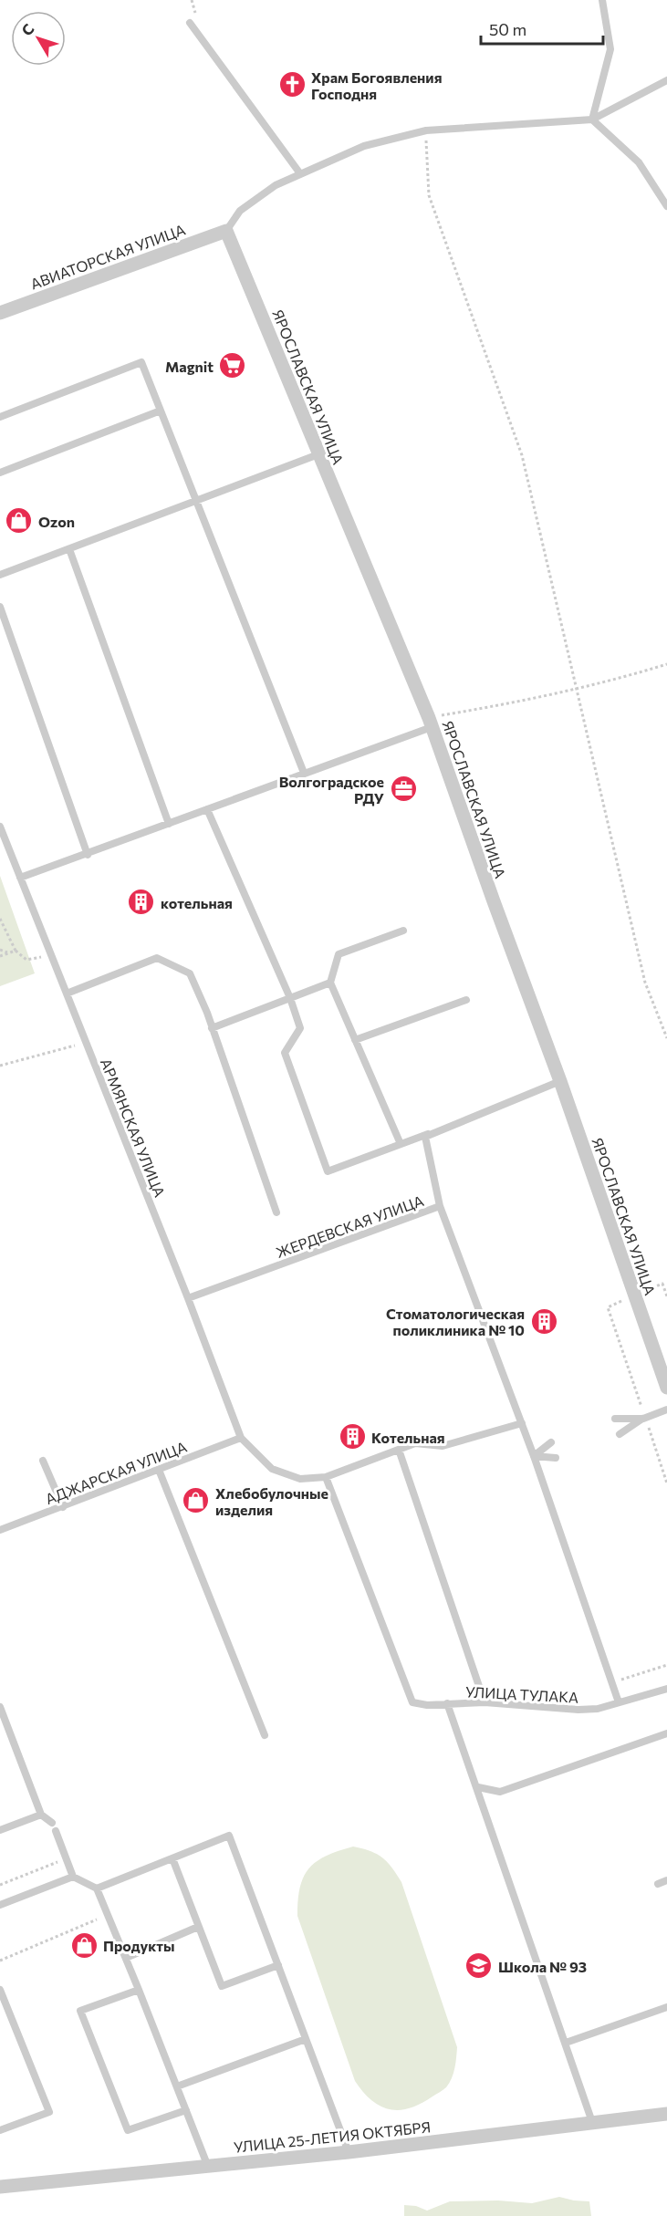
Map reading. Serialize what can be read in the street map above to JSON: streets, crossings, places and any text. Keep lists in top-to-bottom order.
{
  "streets": {
    "street": ["АВИАТОРСКАЯ УЛИЦА", "ЯРОСЛАВСКАЯ УЛИЦА", "УЛИЦА 25-ЛЕТИЯ ОКТЯБРЯ"],
    "lane": [
      "АРМЯНСКАЯ УЛИЦА",
      "ЖЕРДЕВСКАЯ УЛИЦА",
      "АДЖАРСКАЯ УЛИЦА",
      "УЛИЦА ТУЛАКА"
    ]
  },
  "crossings": [
    ["АВИАТОРСКАЯ УЛИЦА", "ЯРОСЛАВСКАЯ УЛИЦА"],
    ["АРМЯНСКАЯ УЛИЦА", "ЖЕРДЕВСКАЯ УЛИЦА"],
    ["АРМЯНСКАЯ УЛИЦА", "АДЖАРСКАЯ УЛИЦА"]
  ],
  "places": {
    "church": ["Храм Богоявления Господня"],
    "supermarket": ["Magnit"],
    "shop": ["Ozon", "Хлебобулочные изделия", "Продукты"],
    "office": ["Волгоградское РДУ"],
    "building": ["котельная", "Стоматологическая поликлиника № 10", "Котельная"],
    "school or university": ["Школа № 93"]
  },
  "scale_bar": "50 m",
  "north": "top left"
}
